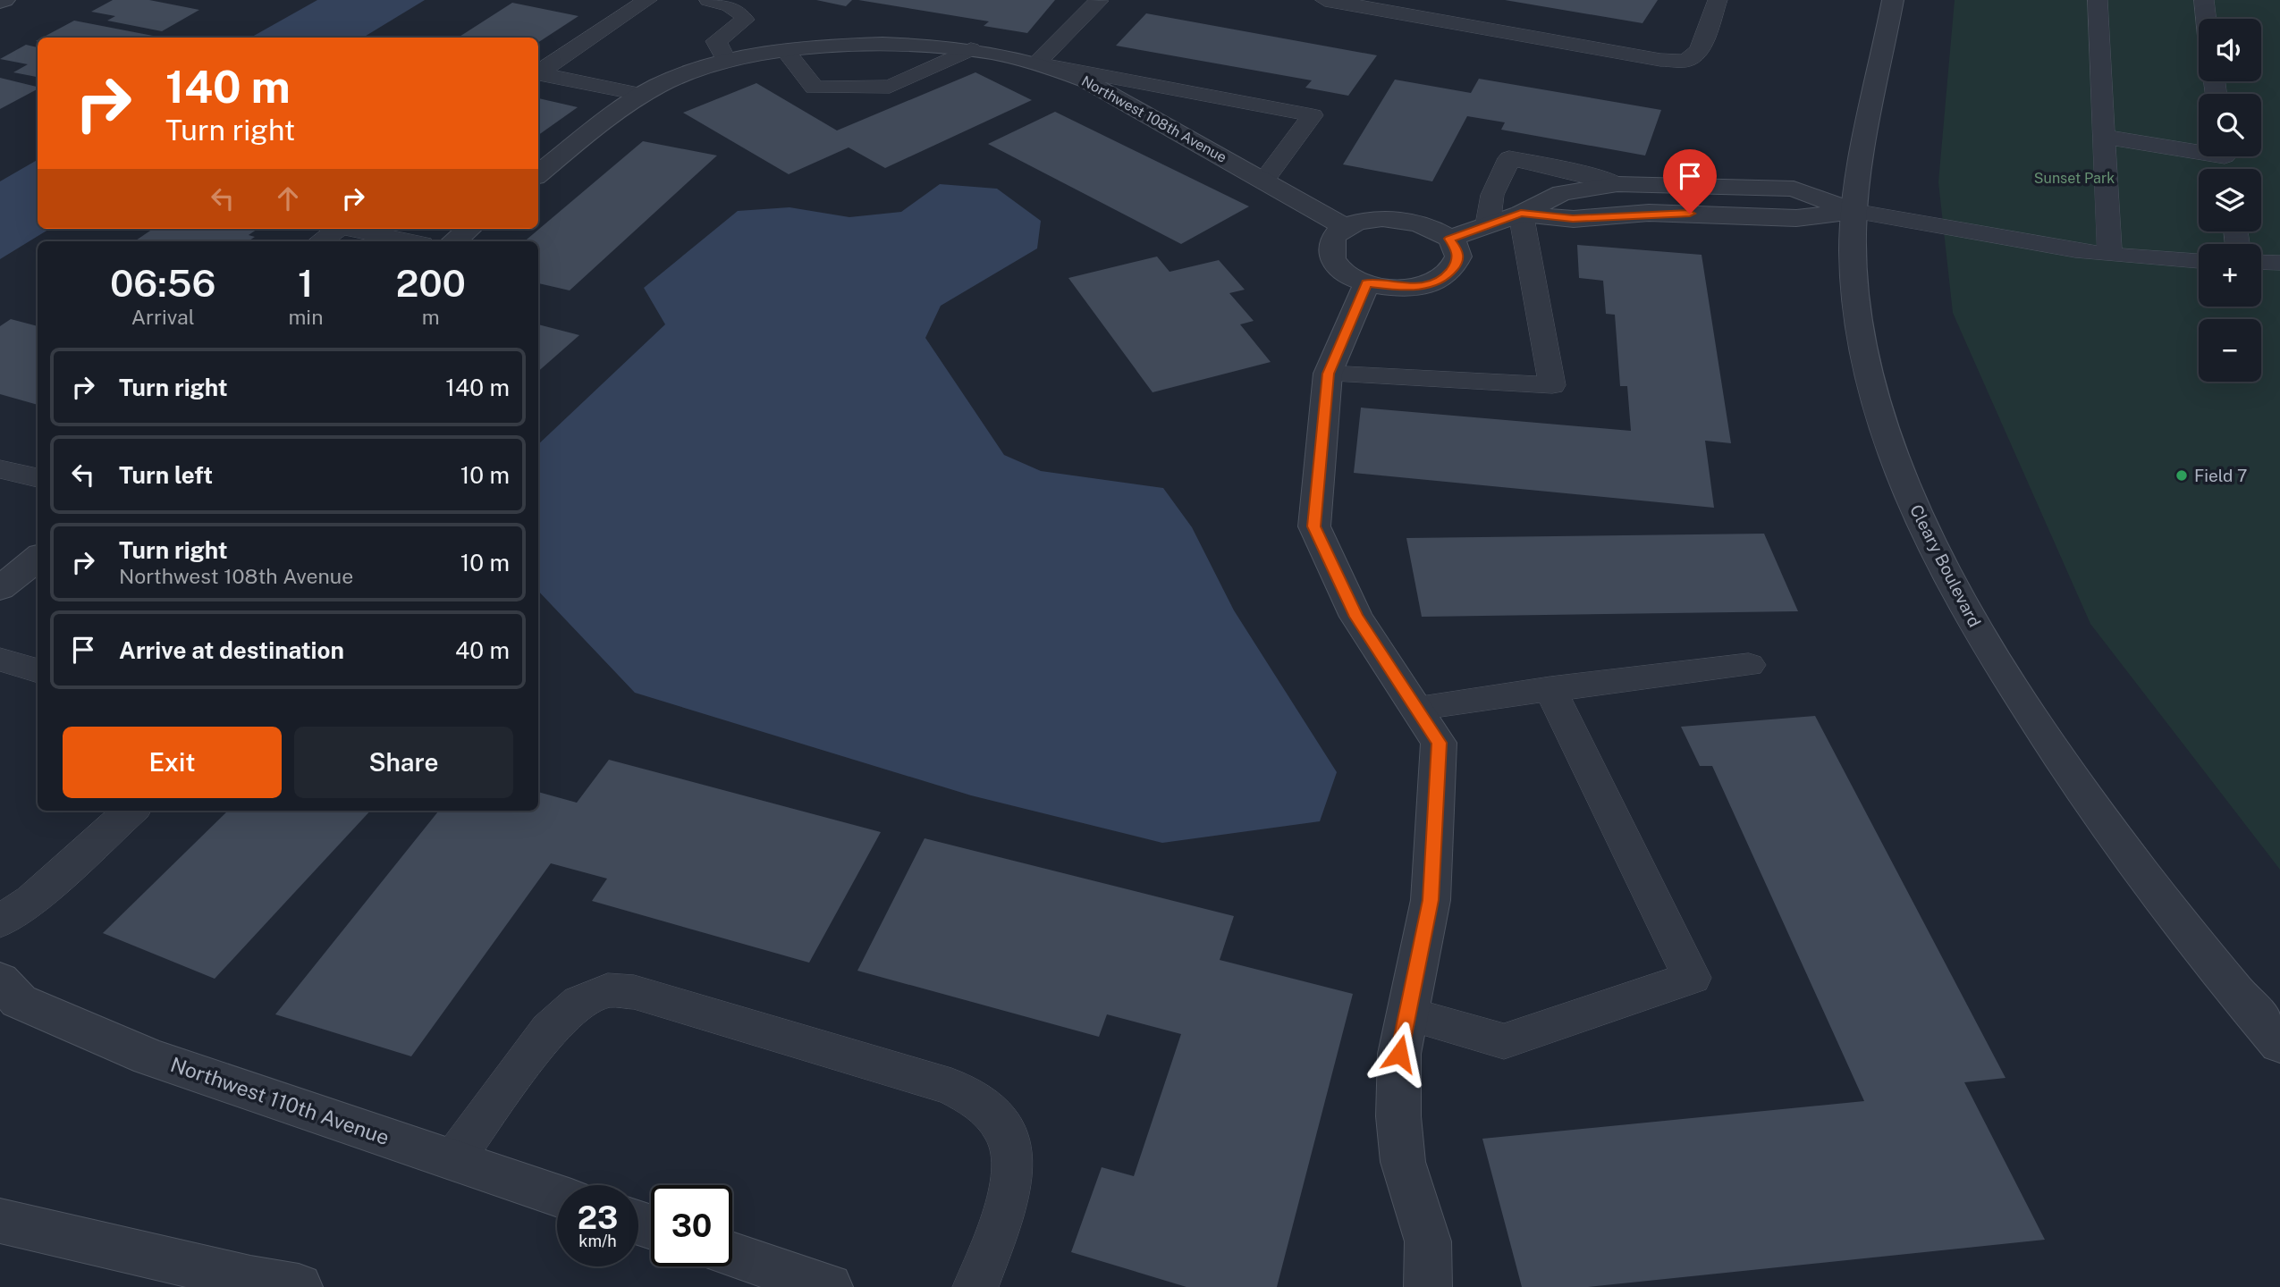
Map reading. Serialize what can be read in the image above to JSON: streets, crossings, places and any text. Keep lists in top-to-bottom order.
{
  "streets": {
    "street": ["Northwest 108th Avenue", "Cleary Boulevard", "Northwest 110th Avenue"]
  },
  "parks": ["Sunset Park"],
  "places": ["Field 7"],
  "page": {
    "map_buttons": ["+", "−"],
    "turn": ["140 m", "Turn right"],
    "eta": [
      "06:56",
      "Arrival",
      "1",
      "min",
      "200",
      "m"
    ],
    "list": [
      {
        "name": "Turn right",
        "value": "140 m"
      },
      {
        "name": "Turn left",
        "value": "10 m"
      },
      {
        "name": "Turn right",
        "note": "Northwest 108th Avenue",
        "value": "10 m"
      },
      {
        "name": "Arrive at destination",
        "value": "40 m"
      }
    ],
    "buttons": ["Exit", "Share"],
    "speed": "23 km/h",
    "limit": "30"
  }
}
